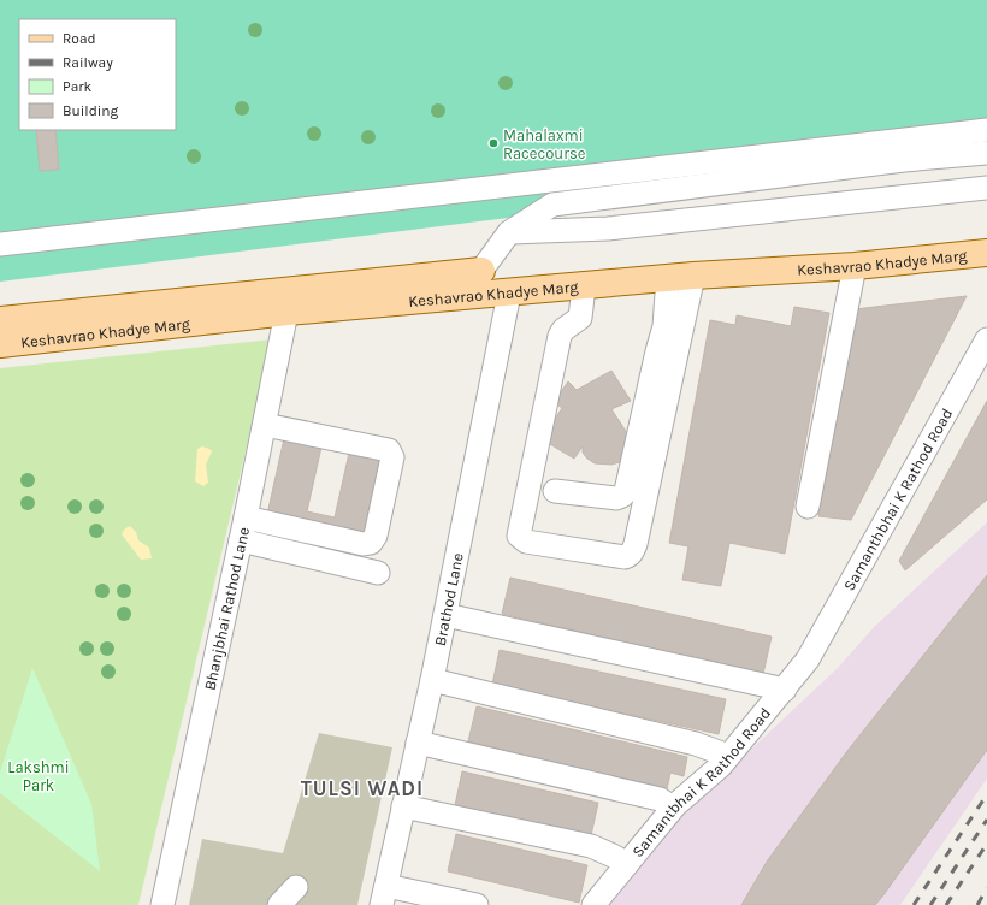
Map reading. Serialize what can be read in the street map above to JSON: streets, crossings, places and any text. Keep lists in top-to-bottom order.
{
  "streets": {
    "main road": ["Keshavrao Khadye Marg"],
    "street": [
      "Samanthbhai K Rathod Road",
      "Brathod Lane",
      "Bhanjbhai Rathod Lane",
      "Samantbhai K Rathod Road"
    ]
  },
  "crossings": [
    ["Keshavrao Khadye Marg", "Brathod Lane"],
    ["Keshavrao Khadye Marg", "Bhanjbhai Rathod Lane"],
    ["Samanthbhai K Rathod Road", "Samantbhai K Rathod Road"]
  ],
  "districts": ["TULSI WADI"],
  "parks": ["Lakshmi Park"],
  "places": ["Mahalaxmi Racecourse"],
  "legend": [
    "Road",
    "Railway",
    "Park",
    "Building"
  ]
}
